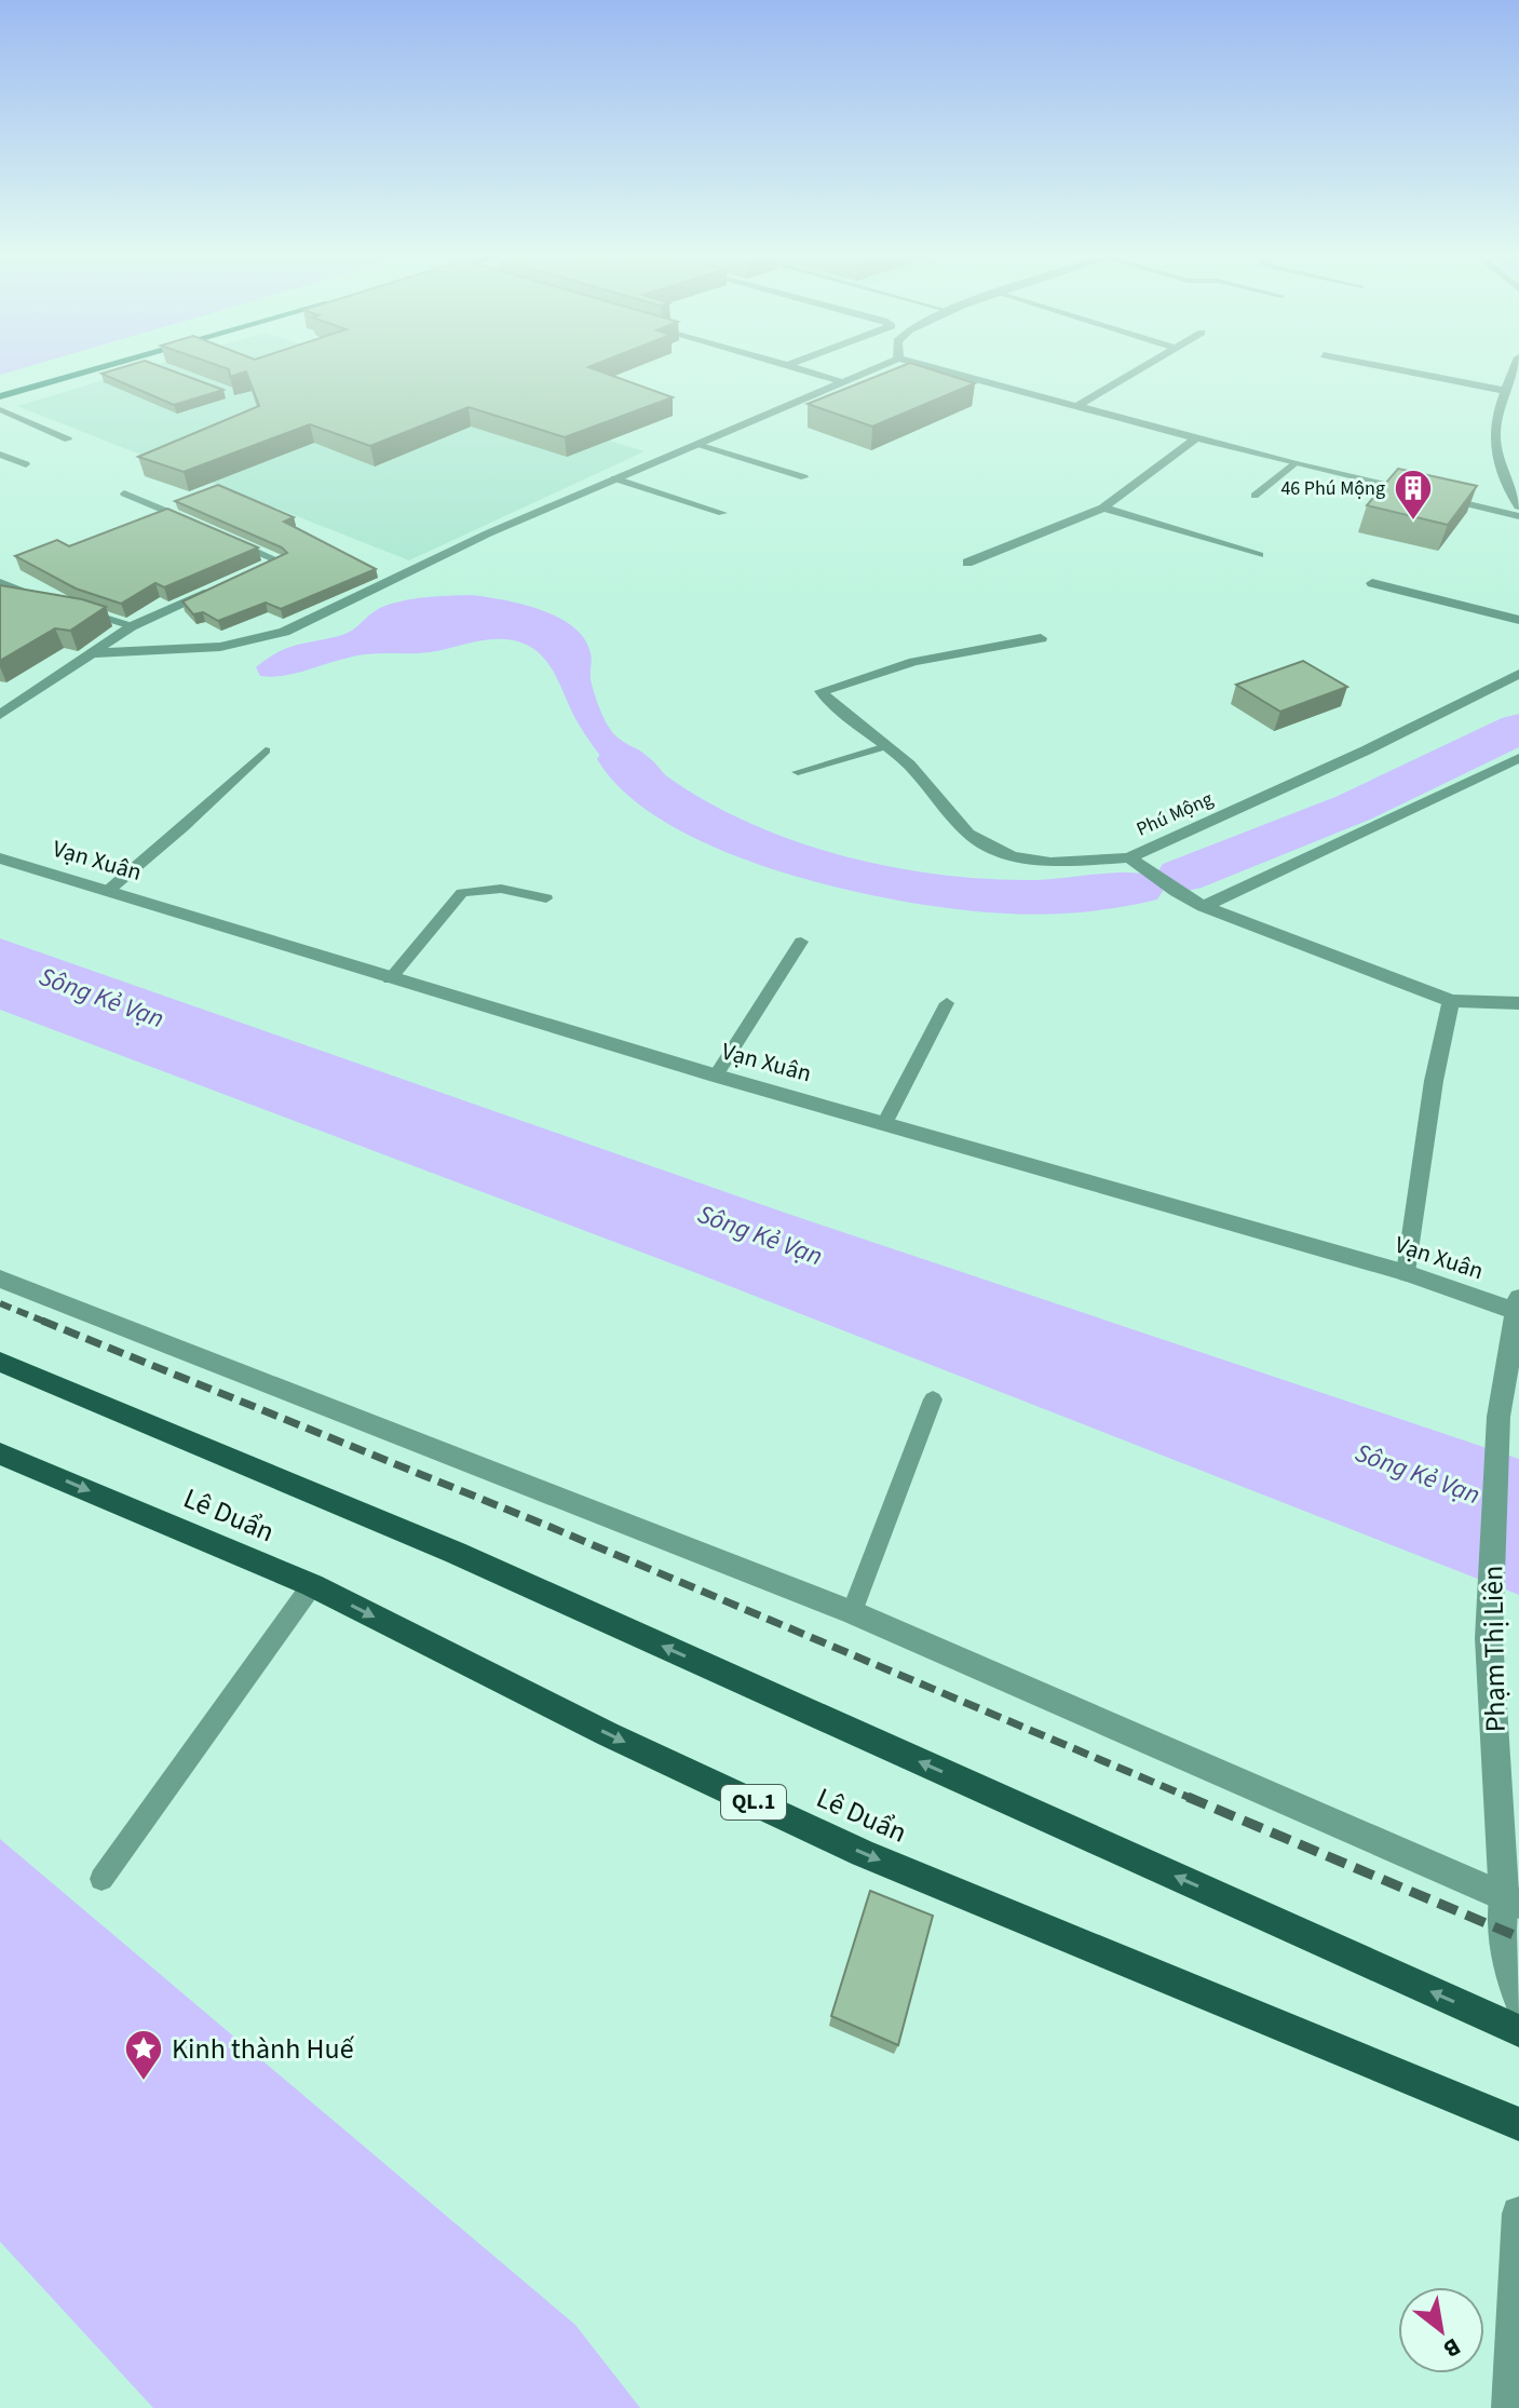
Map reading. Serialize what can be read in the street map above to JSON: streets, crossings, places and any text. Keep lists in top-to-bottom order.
{
  "streets": {
    "main road": ["Lê Duẩn", "QL.1"],
    "street": ["Phú Mộng", "Vạn Xuân", "Phạm Thị Liên"]
  },
  "crossings": [
    ["Vạn Xuân", "Phạm Thị Liên"]
  ],
  "water": ["Sông Kẻ Vạn"],
  "places": {
    "building": ["46 Phú Mộng"],
    "place": ["Kinh thành Huế"]
  },
  "north": "bottom right"
}
